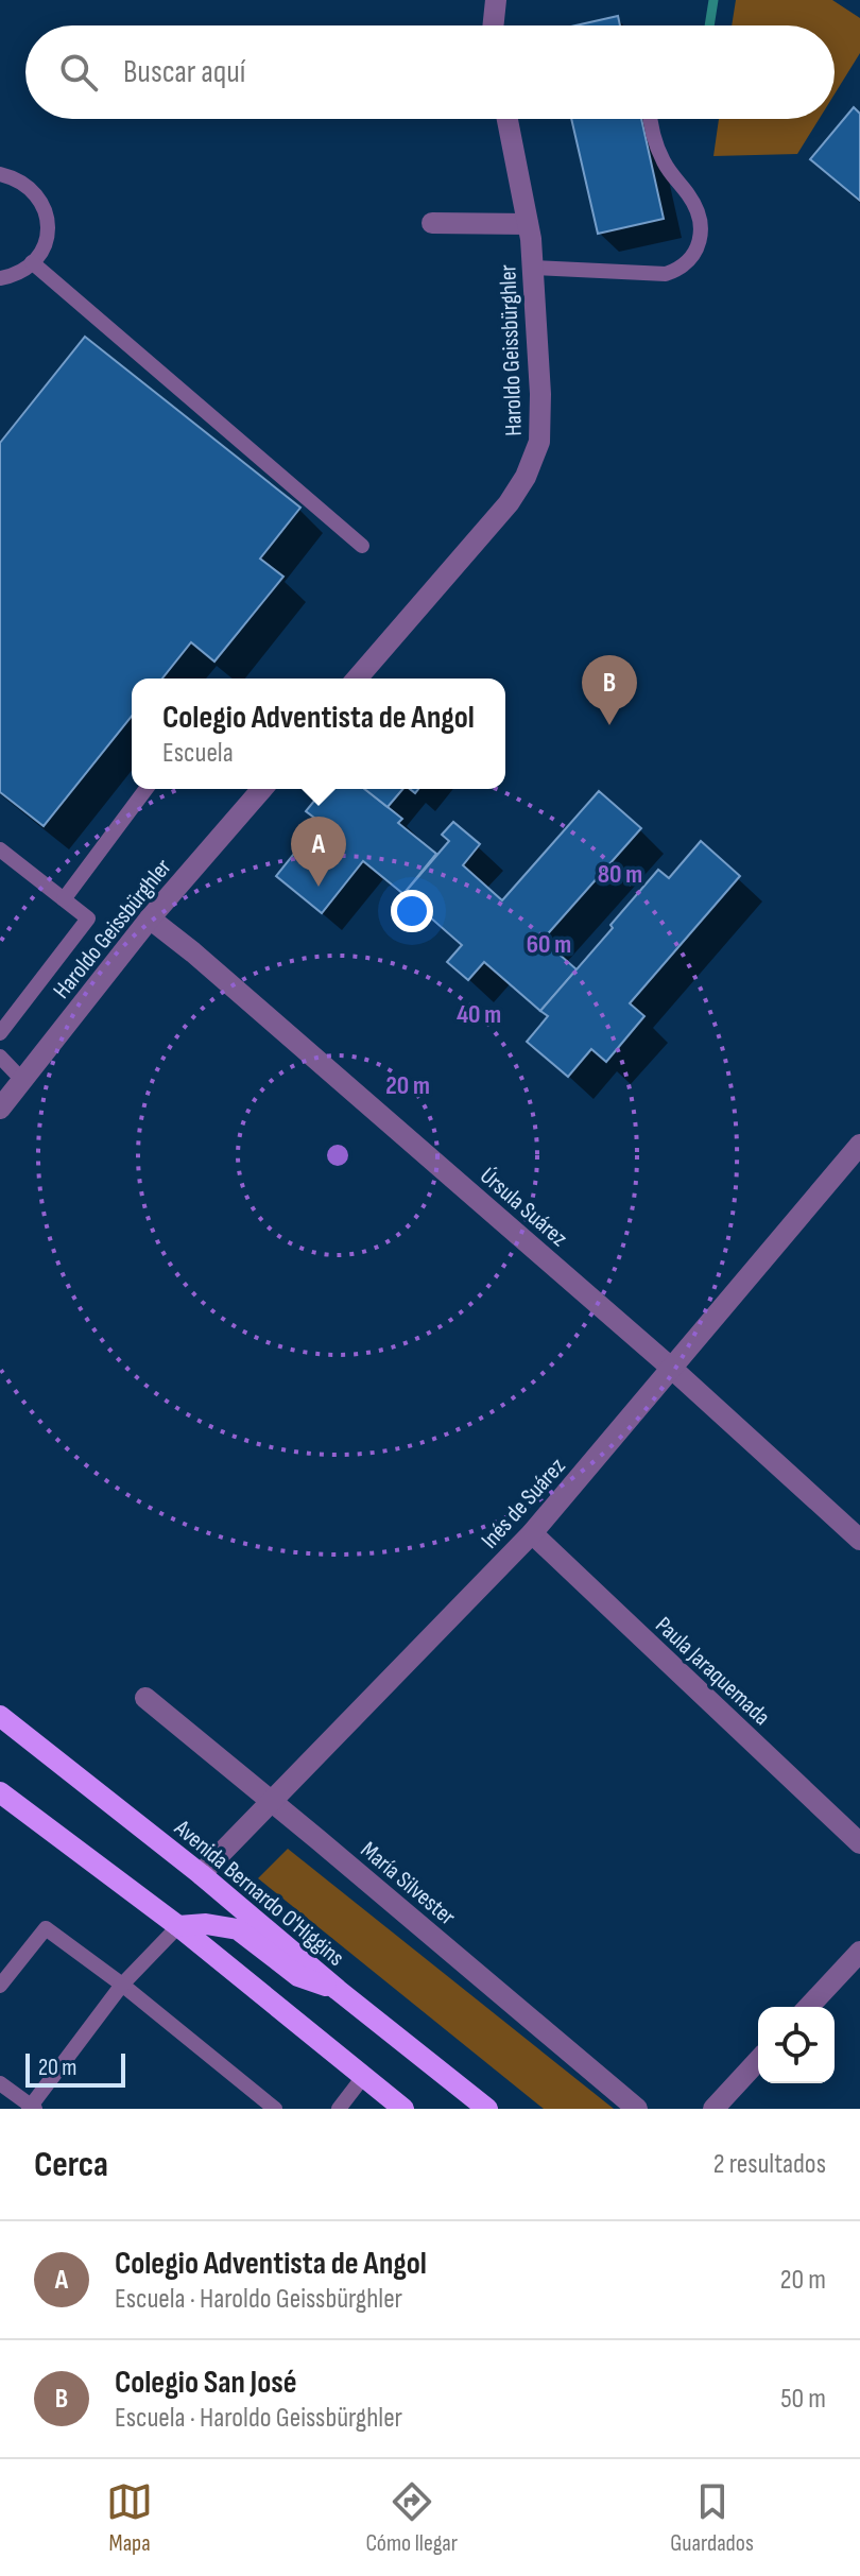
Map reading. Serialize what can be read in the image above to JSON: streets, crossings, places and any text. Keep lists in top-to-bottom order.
{
  "streets": {
    "main road": ["Avenida Bernardo O'Higgins"],
    "street": [
      "Haroldo Geissbürghler",
      "Úrsula Suárez",
      "Inés de Suárez",
      "Paula Jaraquemada",
      "María Silvester"
    ]
  },
  "crossings": [
    ["Haroldo Geissbürghler", "Úrsula Suárez"],
    ["Úrsula Suárez", "Inés de Suárez"],
    ["Inés de Suárez", "Paula Jaraquemada"],
    ["Inés de Suárez", "María Silvester"],
    ["Inés de Suárez", "Avenida Bernardo O'Higgins"]
  ],
  "scale_bar": "20 m",
  "page": {
    "search": "Buscar aquí",
    "pins": ["B", "A"],
    "popup": ["Colegio Adventista de Angol", "Escuela"],
    "scale": "20 m",
    "heading": ["Cerca", "2 resultados"],
    "list": [
      {
        "mark": "A",
        "name": "Colegio Adventista de Angol",
        "note": "Escuela · Haroldo Geissbürghler",
        "value": "20 m"
      },
      {
        "mark": "B",
        "name": "Colegio San José",
        "note": "Escuela · Haroldo Geissbürghler",
        "value": "50 m"
      }
    ],
    "nav": ["Mapa", "Cómo llegar", "Guardados"]
  },
  "rings": [
    "80 m",
    "60 m",
    "40 m",
    "20 m"
  ]
}
